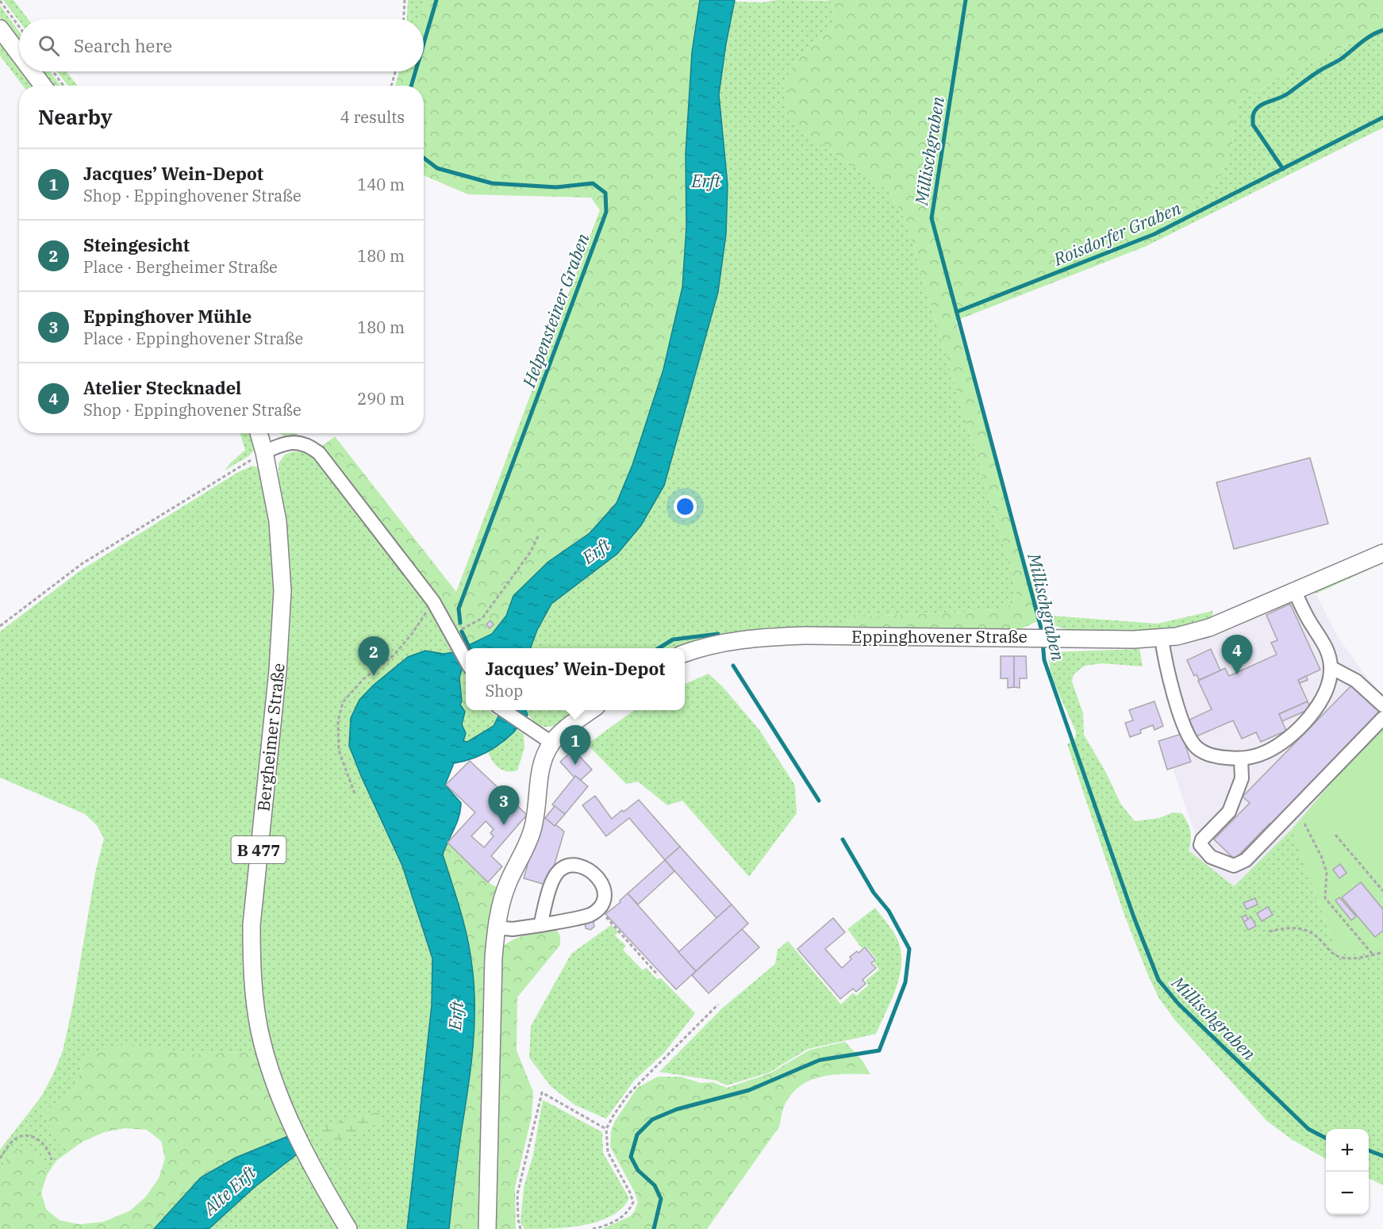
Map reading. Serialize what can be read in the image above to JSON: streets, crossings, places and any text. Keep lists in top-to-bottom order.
{
  "streets": {
    "main road": ["Eppinghovener Straße", "Bergheimer Straße", "B 477"]
  },
  "water": [
    "Millischgraben",
    "Erft",
    "Roisdorfer Graben",
    "Helpensteiner Graben",
    "Alte Erft"
  ],
  "page": {
    "search": "Search here",
    "heading": ["Nearby", "4 results"],
    "list": [
      {
        "mark": "1",
        "name": "Jacques’ Wein-Depot",
        "note": "Shop · Eppinghovener Straße",
        "value": "140 m"
      },
      {
        "mark": "2",
        "name": "Steingesicht",
        "note": "Place · Bergheimer Straße",
        "value": "180 m"
      },
      {
        "mark": "3",
        "name": "Eppinghover Mühle",
        "note": "Place · Eppinghovener Straße",
        "value": "180 m"
      },
      {
        "mark": "4",
        "name": "Atelier Stecknadel",
        "note": "Shop · Eppinghovener Straße",
        "value": "290 m"
      }
    ],
    "pins": [
      "4",
      "2",
      "1",
      "3"
    ],
    "popup": ["Jacques’ Wein-Depot", "Shop"],
    "map_buttons": ["+", "−"]
  }
}
